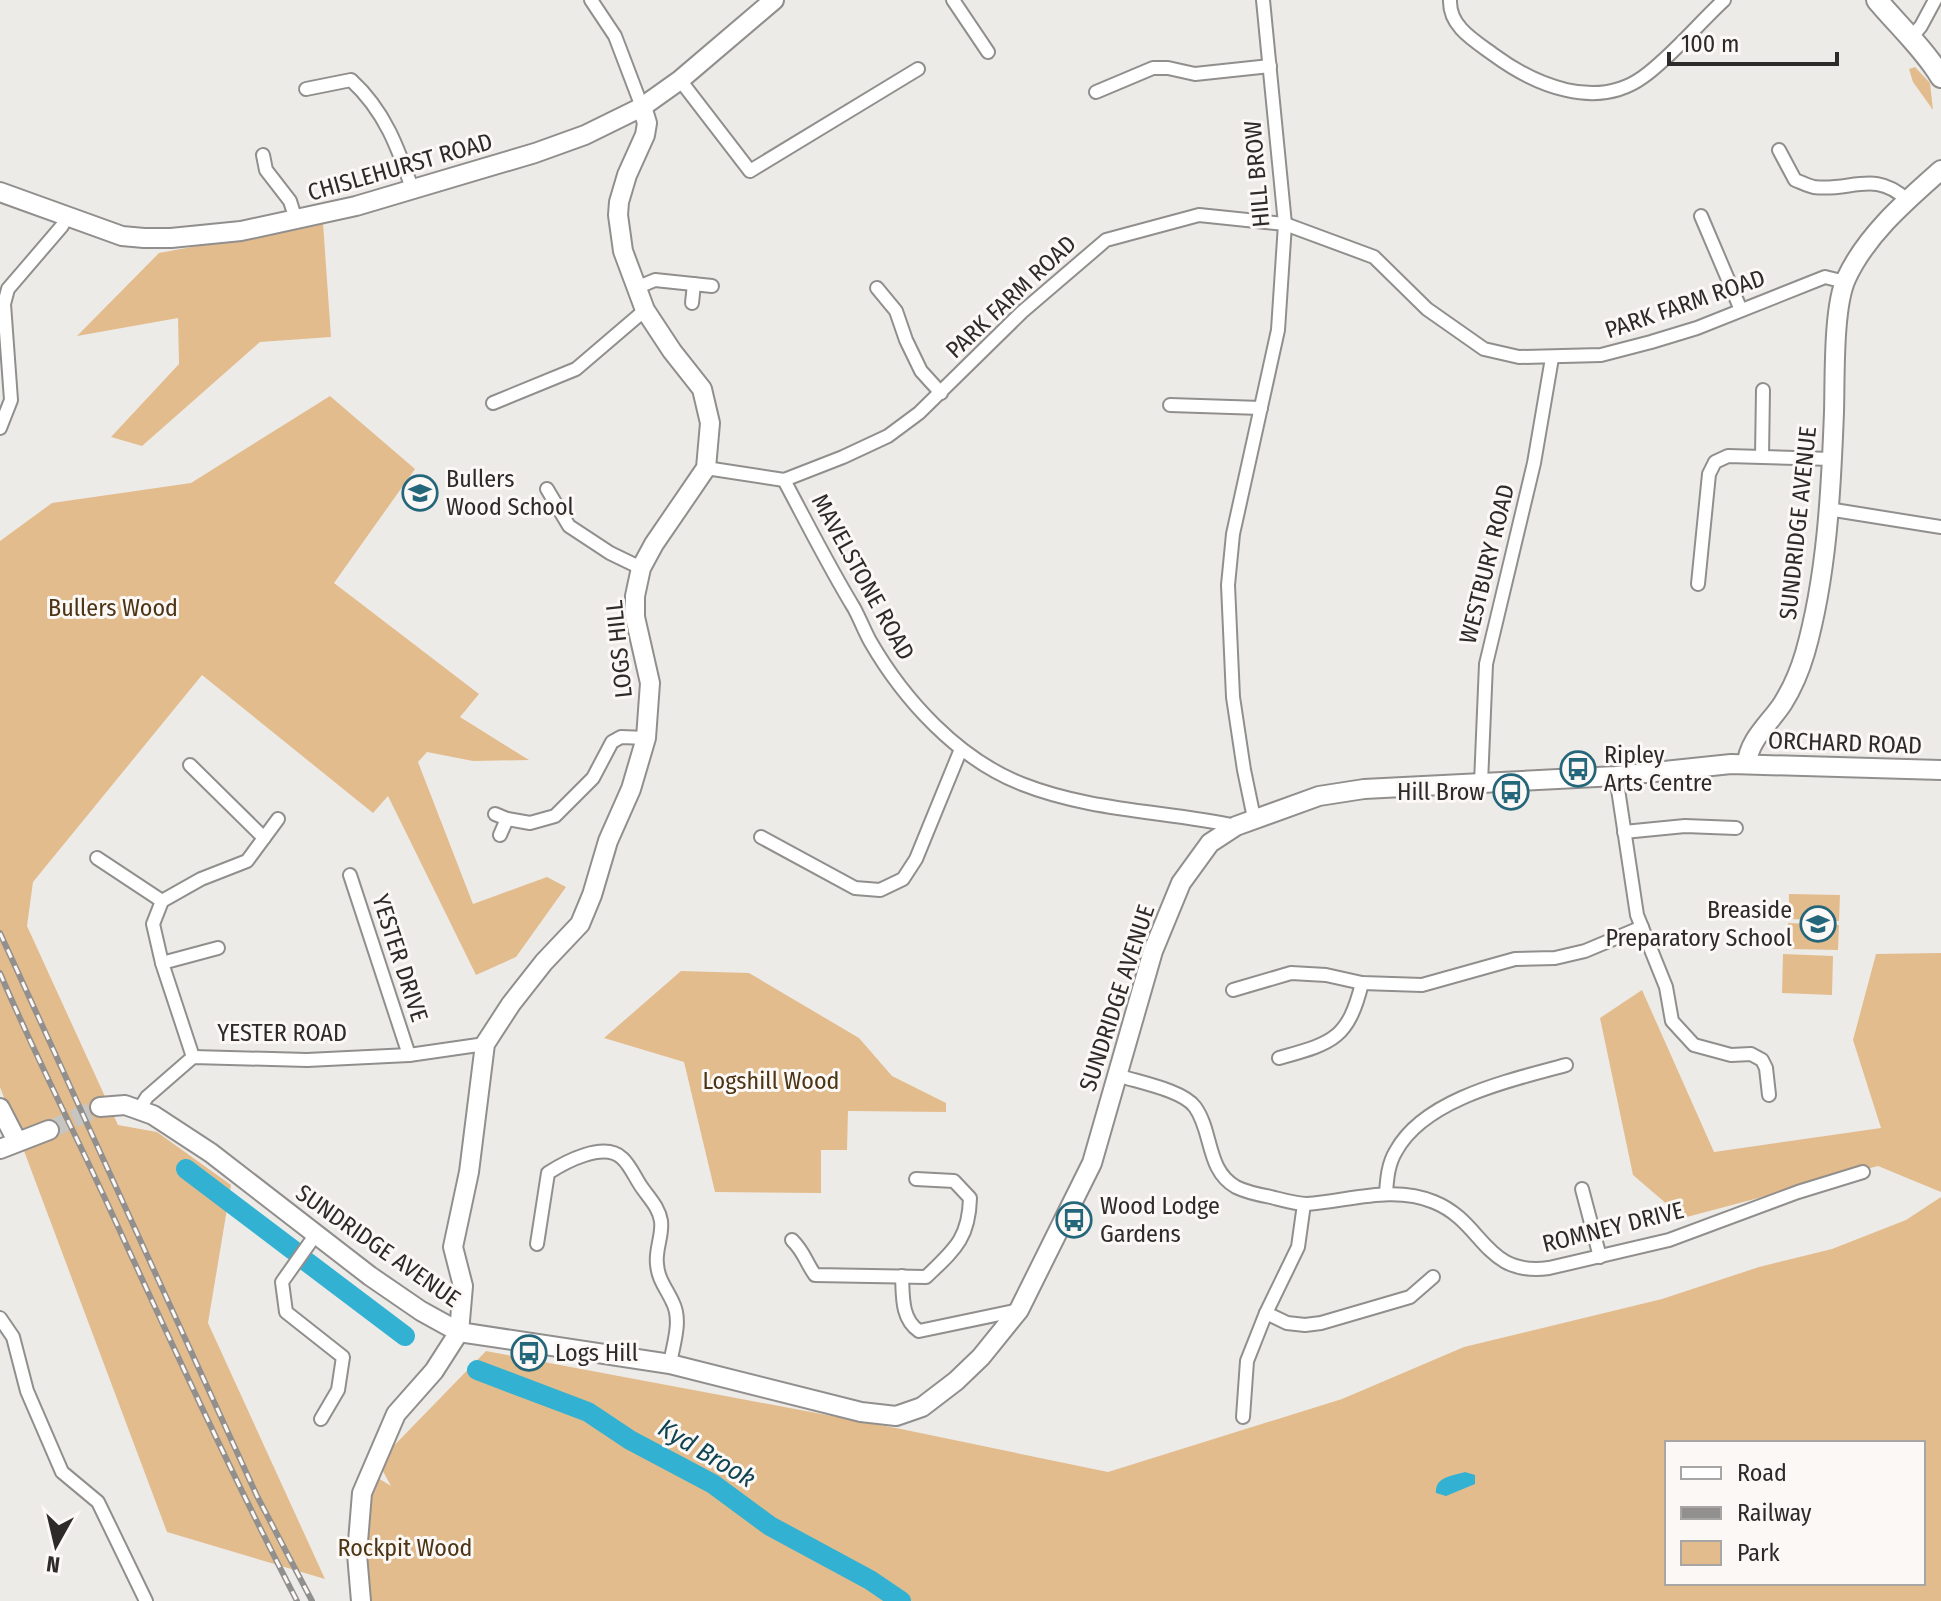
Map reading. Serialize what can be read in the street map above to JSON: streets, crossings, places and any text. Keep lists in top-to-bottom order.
{
  "streets": {
    "street": [
      "CHISLEHURST ROAD",
      "HILL BROW",
      "PARK FARM ROAD",
      "SUNDRIDGE AVENUE",
      "WESTBURY ROAD",
      "MAVELSTONE ROAD",
      "LOGS HILL",
      "ORCHARD ROAD",
      "YESTER DRIVE",
      "YESTER ROAD",
      "ROMNEY DRIVE"
    ]
  },
  "crossings": [
    ["CHISLEHURST ROAD", "LOGS HILL"],
    ["HILL BROW", "PARK FARM ROAD"],
    ["HILL BROW", "SUNDRIDGE AVENUE"],
    ["PARK FARM ROAD", "SUNDRIDGE AVENUE"],
    ["PARK FARM ROAD", "WESTBURY ROAD"],
    ["PARK FARM ROAD", "MAVELSTONE ROAD"],
    ["SUNDRIDGE AVENUE", "WESTBURY ROAD"],
    ["SUNDRIDGE AVENUE", "MAVELSTONE ROAD"],
    ["SUNDRIDGE AVENUE", "LOGS HILL"],
    ["SUNDRIDGE AVENUE", "ORCHARD ROAD"],
    ["SUNDRIDGE AVENUE", "YESTER ROAD"],
    ["SUNDRIDGE AVENUE", "ROMNEY DRIVE"],
    ["LOGS HILL", "YESTER ROAD"],
    ["YESTER DRIVE", "YESTER ROAD"]
  ],
  "water": ["Kyd Brook"],
  "parks": ["Bullers Wood", "Logshill Wood", "Rockpit Wood"],
  "places": {
    "school or university": ["Bullers Wood School", "Breaside Preparatory School"],
    "bus stop": [
      "Ripley Arts Centre",
      "Hill Brow",
      "Wood Lodge Gardens",
      "Logs Hill"
    ]
  },
  "legend": ["Road", "Railway", "Park"],
  "scale_bar": "100 m",
  "north": "bottom"
}
